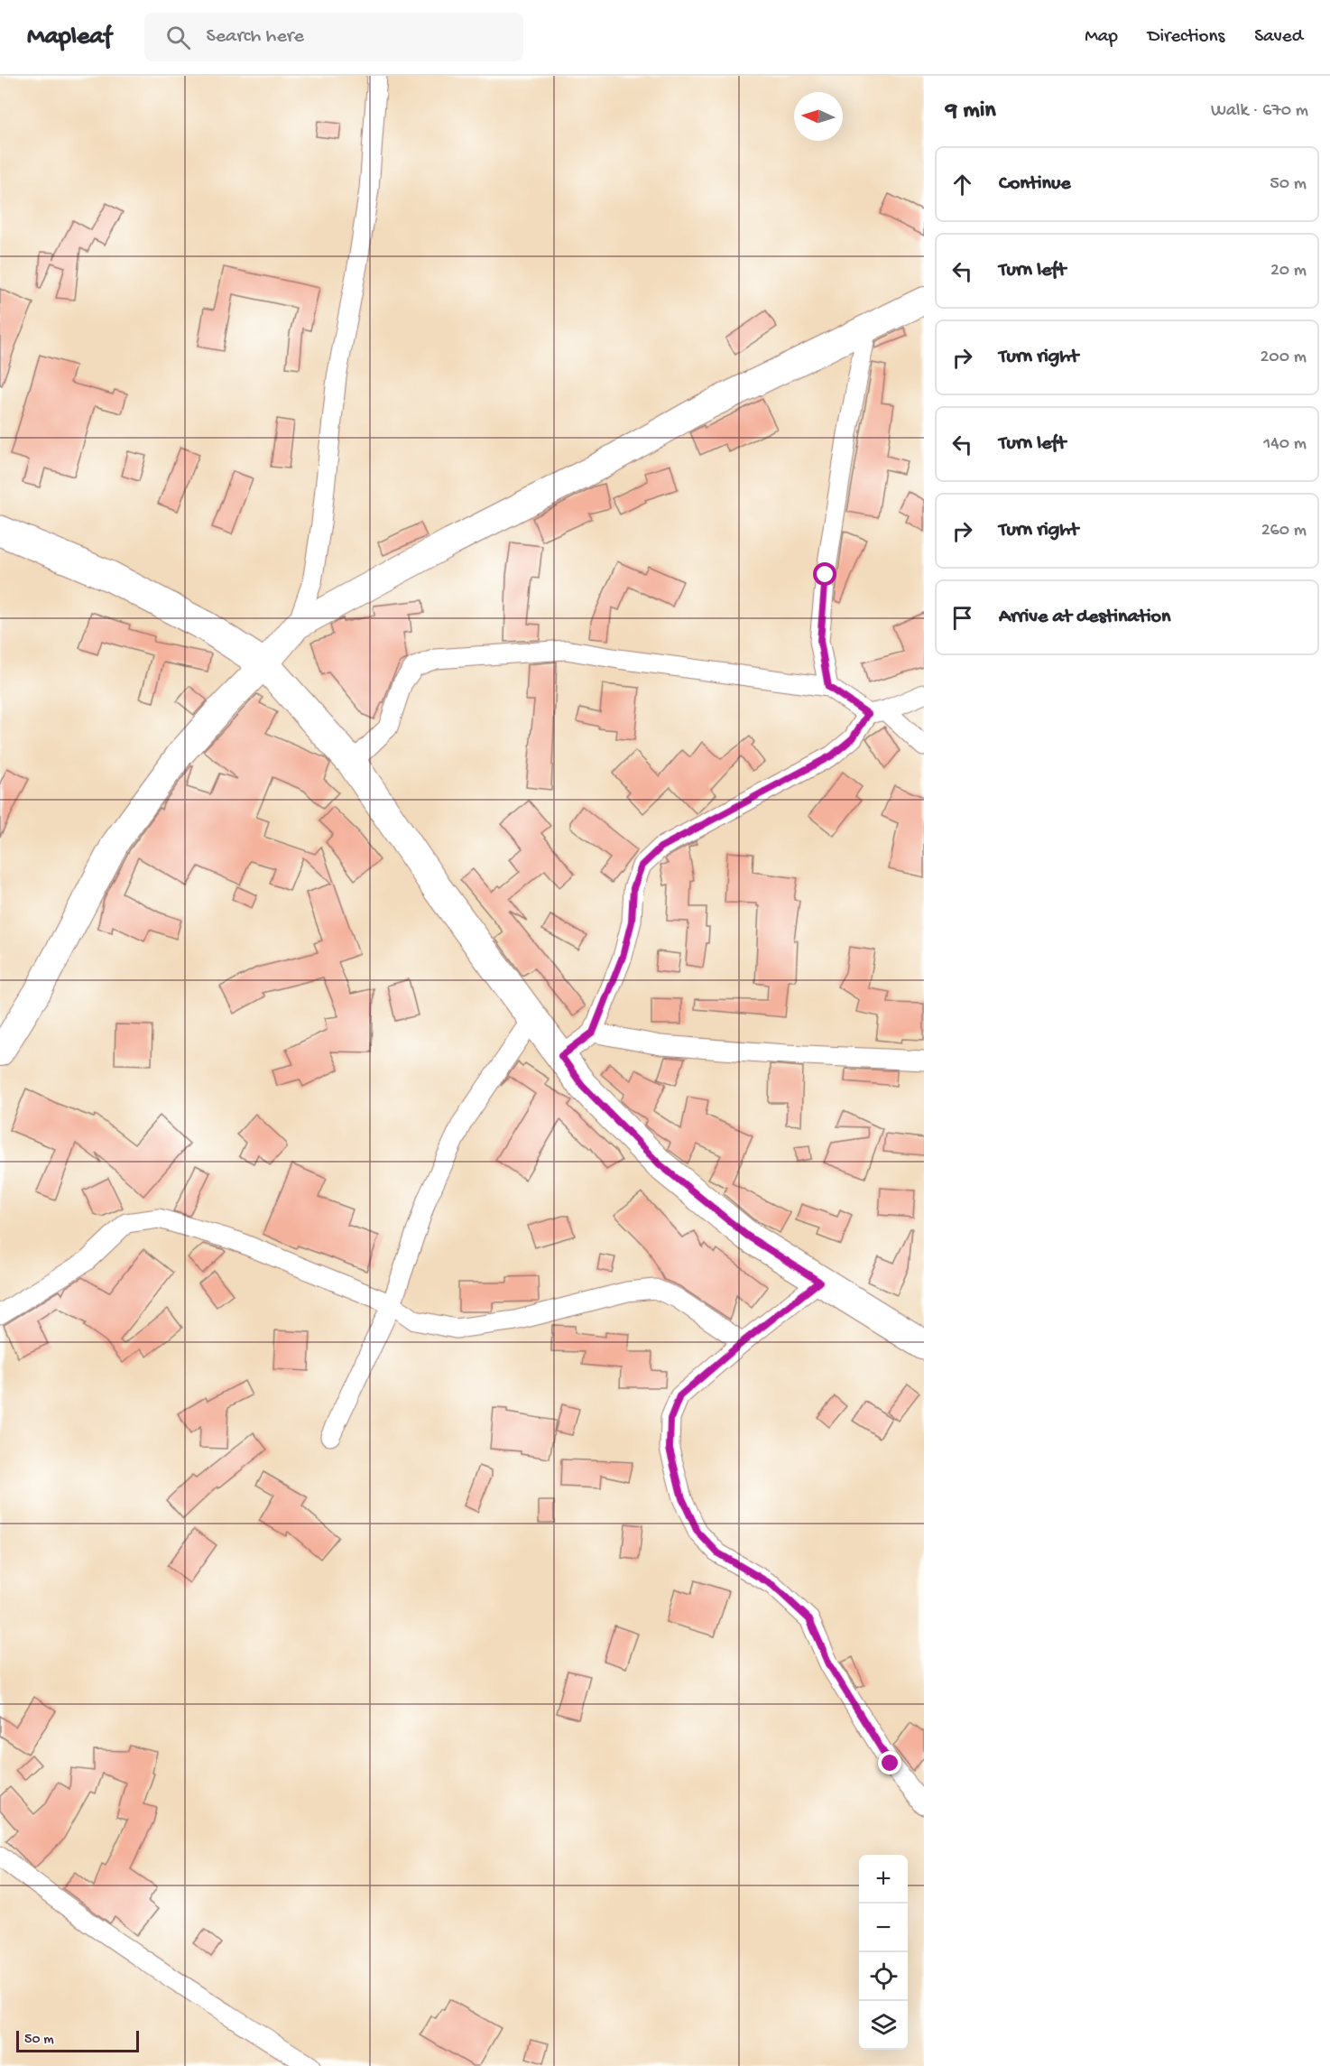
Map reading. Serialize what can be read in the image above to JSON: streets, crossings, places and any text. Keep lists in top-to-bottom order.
{
  "scale_bar": "50 m",
  "north": "left",
  "page": {
    "header": "Mapleaf",
    "search": "Search here",
    "nav": ["Map", "Directions", "Saved"],
    "heading": ["9 min", "Walk · 670 m"],
    "list": [
      ["Continue", "50 m"],
      ["Turn left", "20 m"],
      ["Turn right", "200 m"],
      ["Turn left", "140 m"],
      ["Turn right", "260 m"],
      "Arrive at destination"
    ],
    "map_buttons": ["+", "−"],
    "scale": "50 m"
  }
}
